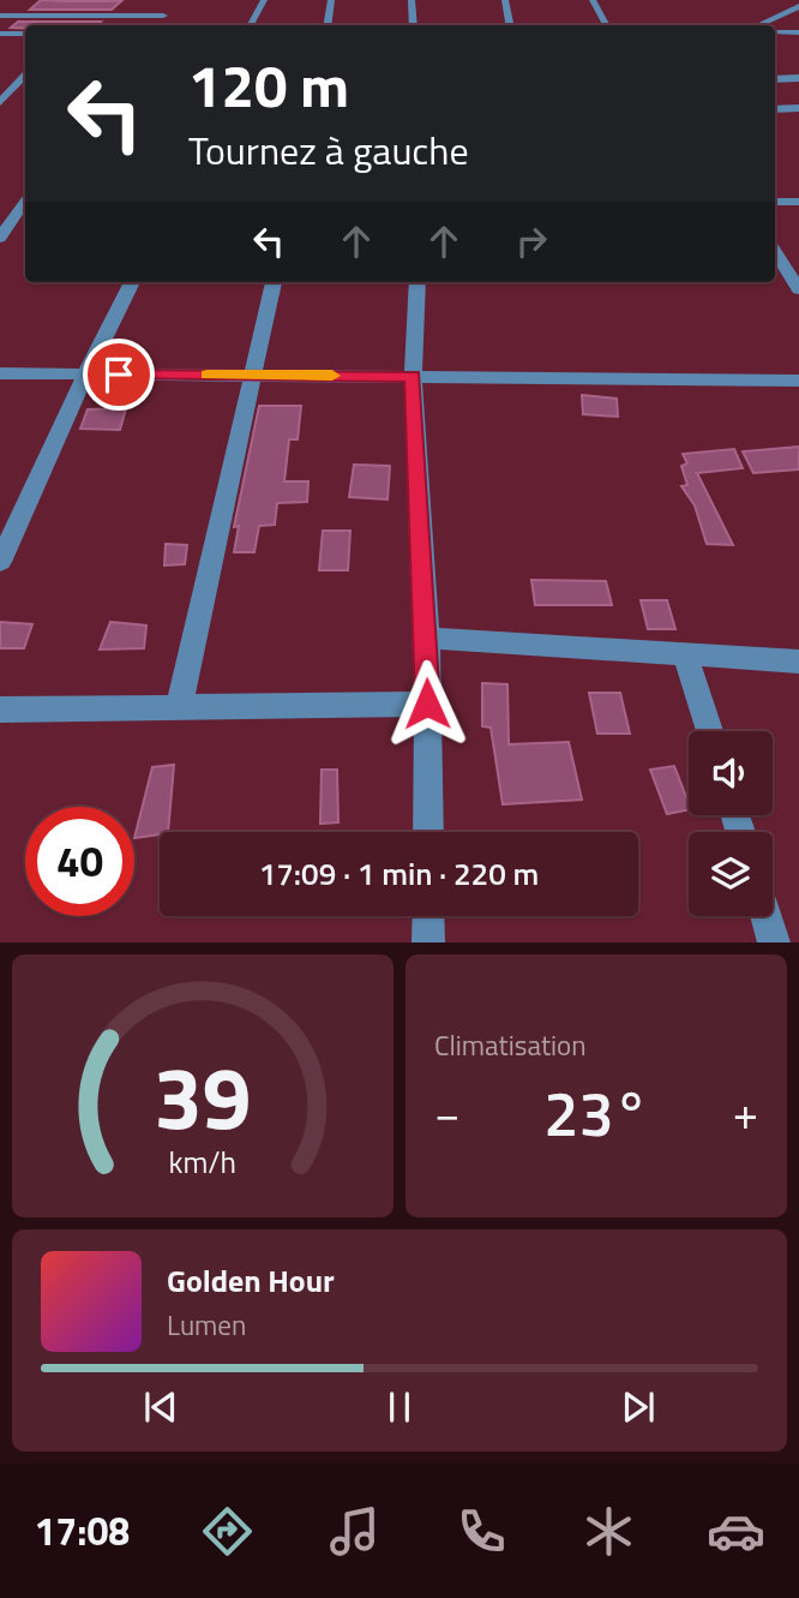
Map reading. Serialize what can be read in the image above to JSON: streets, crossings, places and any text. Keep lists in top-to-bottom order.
{
  "page": {
    "turn": ["120 m", "Tournez à gauche"],
    "limit": "40",
    "trip": "17:09 · 1 min · 220 m",
    "tile": "Climatisation",
    "heat": ["−", "23°", "+"],
    "song": ["Golden Hour", "Lumen"],
    "tabs": "17:08",
    "gauge": ["39", "km/h"]
  }
}
